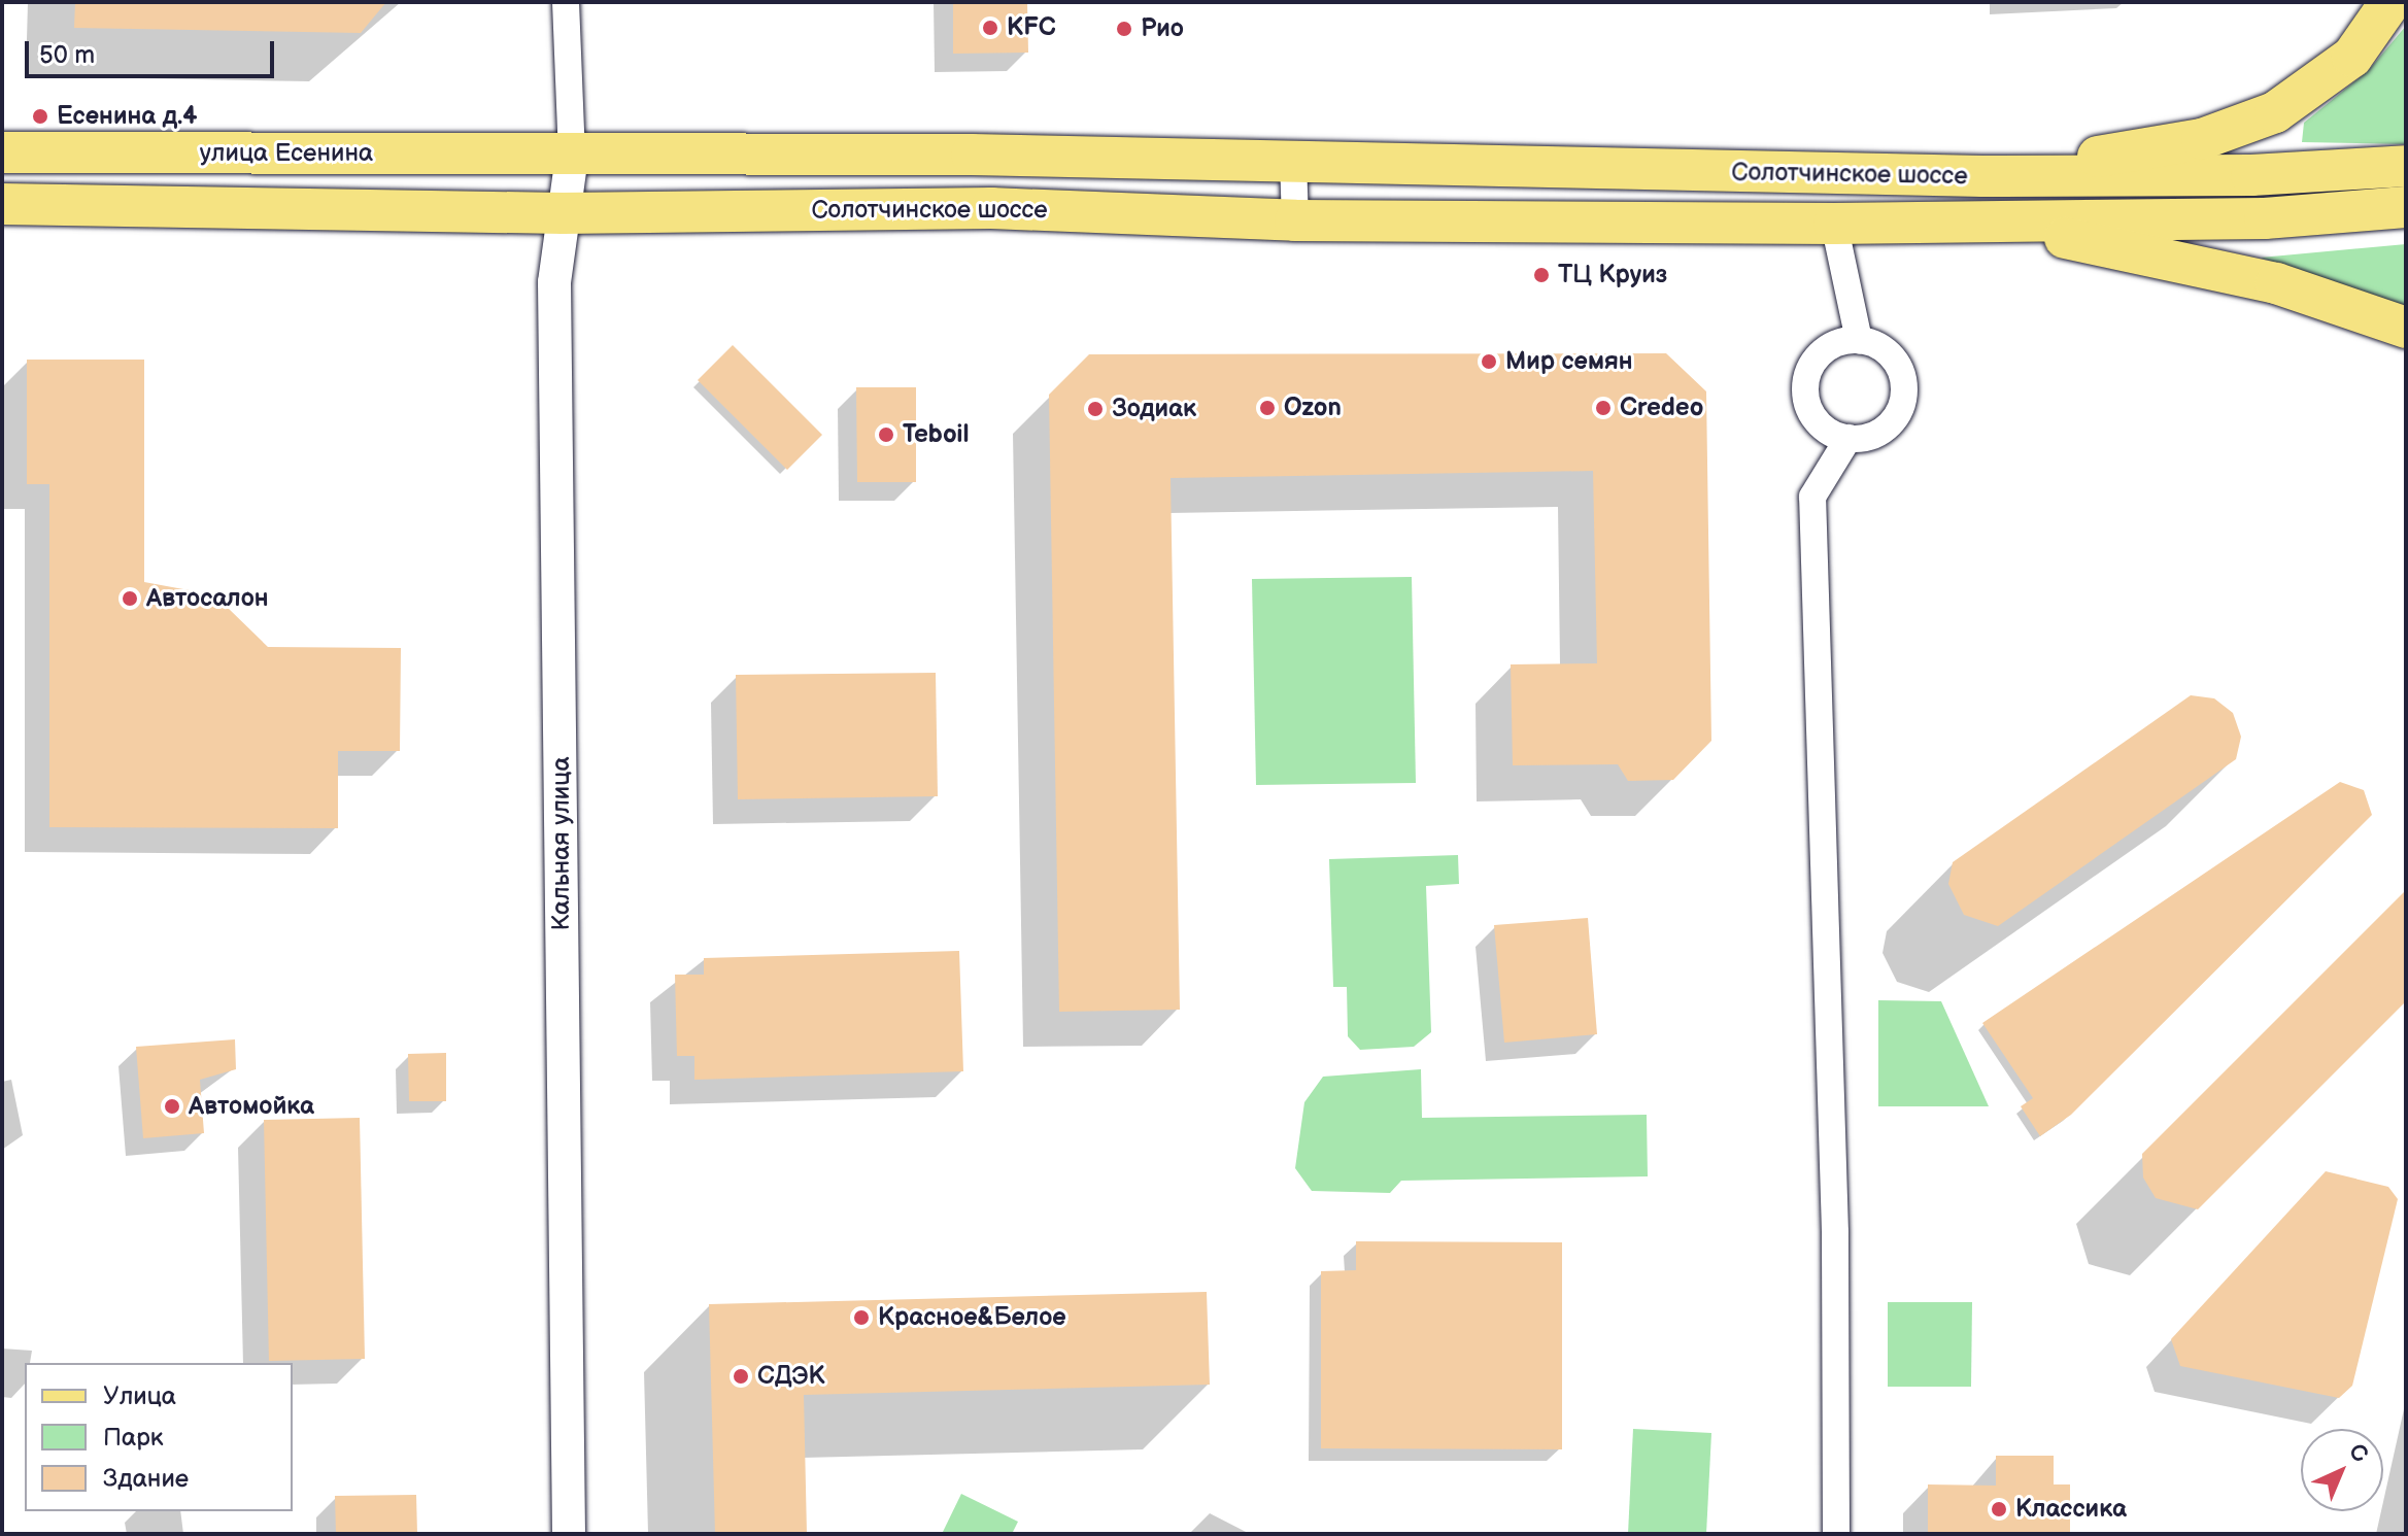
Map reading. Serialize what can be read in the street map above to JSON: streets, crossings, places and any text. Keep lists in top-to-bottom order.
{
  "streets": {
    "main road": ["улица Есенина", "Солотчинское шоссе"],
    "street": ["Кальная улица"]
  },
  "crossings": [
    ["улица Есенина", "Солотчинское шоссе"],
    ["улица Есенина", "Кальная улица"],
    ["Солотчинское шоссе", "Кальная улица"]
  ],
  "places": [
    "KFC",
    "Рио",
    "Есенина д.4",
    "ТЦ Круиз",
    "Мир семян",
    "Ozon",
    "Credeo",
    "Зодиак",
    "Teboil",
    "Автосалон",
    "Автомойка",
    "Красное&Белое",
    "СДЭК",
    "Классика"
  ],
  "legend": ["Улица", "Парк", "Здание"],
  "scale_bar": "50 m",
  "north": "top right"
}
